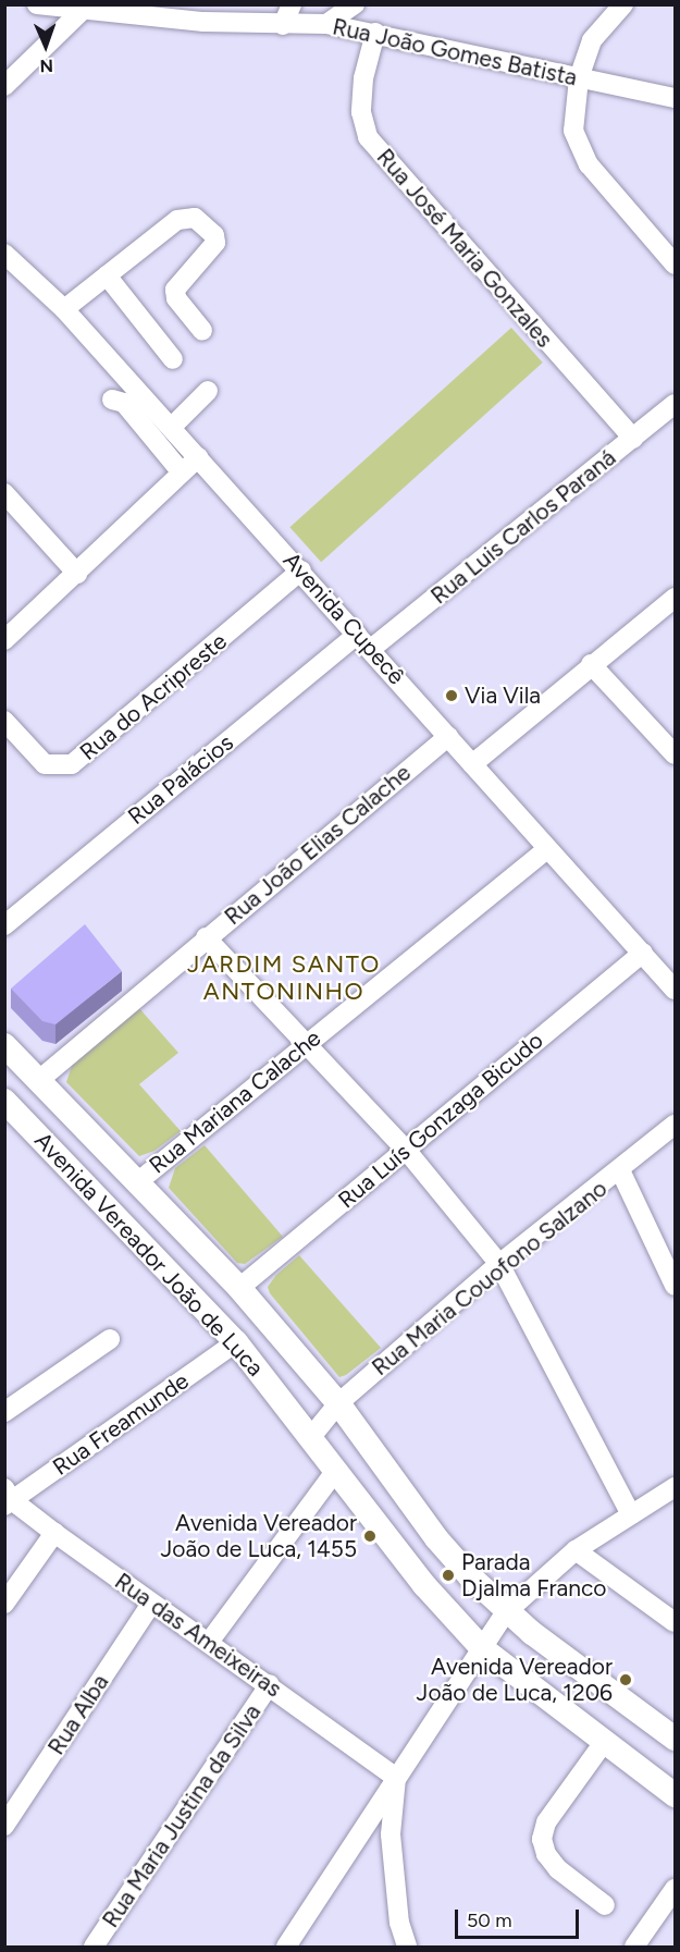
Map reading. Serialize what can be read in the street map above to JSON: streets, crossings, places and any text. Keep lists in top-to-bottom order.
{
  "streets": {
    "main road": ["Avenida Vereador João de Luca"],
    "street": [
      "Rua João Gomes Batista",
      "Rua José Maria Gonzales",
      "Rua Luis Carlos Paraná",
      "Avenida Cupecê",
      "Rua do Acripreste",
      "Rua Palácios",
      "Rua João Elias Calache",
      "Rua Mariana Calache",
      "Rua Luís Gonzaga Bicudo",
      "Rua Maria Couofono Salzano",
      "Rua Freamunde",
      "Rua das Ameixeiras",
      "Rua Alba",
      "Rua Maria Justina da Silva"
    ]
  },
  "crossings": [
    ["Rua João Gomes Batista", "Rua José Maria Gonzales"],
    ["Rua José Maria Gonzales", "Rua Luis Carlos Paraná"],
    ["Rua Luis Carlos Paraná", "Avenida Cupecê"],
    ["Rua Luis Carlos Paraná", "Rua Palácios"],
    ["Avenida Cupecê", "Rua do Acripreste"],
    ["Avenida Cupecê", "Rua Palácios"],
    ["Avenida Cupecê", "Rua João Elias Calache"],
    ["Avenida Cupecê", "Rua Mariana Calache"],
    ["Avenida Cupecê", "Rua Luís Gonzaga Bicudo"],
    ["Rua João Elias Calache", "Avenida Vereador João de Luca"],
    ["Rua Mariana Calache", "Avenida Vereador João de Luca"],
    ["Rua Luís Gonzaga Bicudo", "Avenida Vereador João de Luca"],
    ["Avenida Vereador João de Luca", "Rua Maria Couofono Salzano"],
    ["Avenida Vereador João de Luca", "Rua Freamunde"],
    ["Rua Freamunde", "Rua das Ameixeiras"],
    ["Rua das Ameixeiras", "Rua Alba"],
    ["Rua das Ameixeiras", "Rua Maria Justina da Silva"]
  ],
  "districts": ["JARDIM SANTO ANTONINHO"],
  "places": [
    "Via Vila",
    "Avenida Vereador João de Luca, 1455",
    "Parada Djalma Franco",
    "Avenida Vereador João de Luca, 1206"
  ],
  "scale_bar": "50 m",
  "north": "bottom"
}
